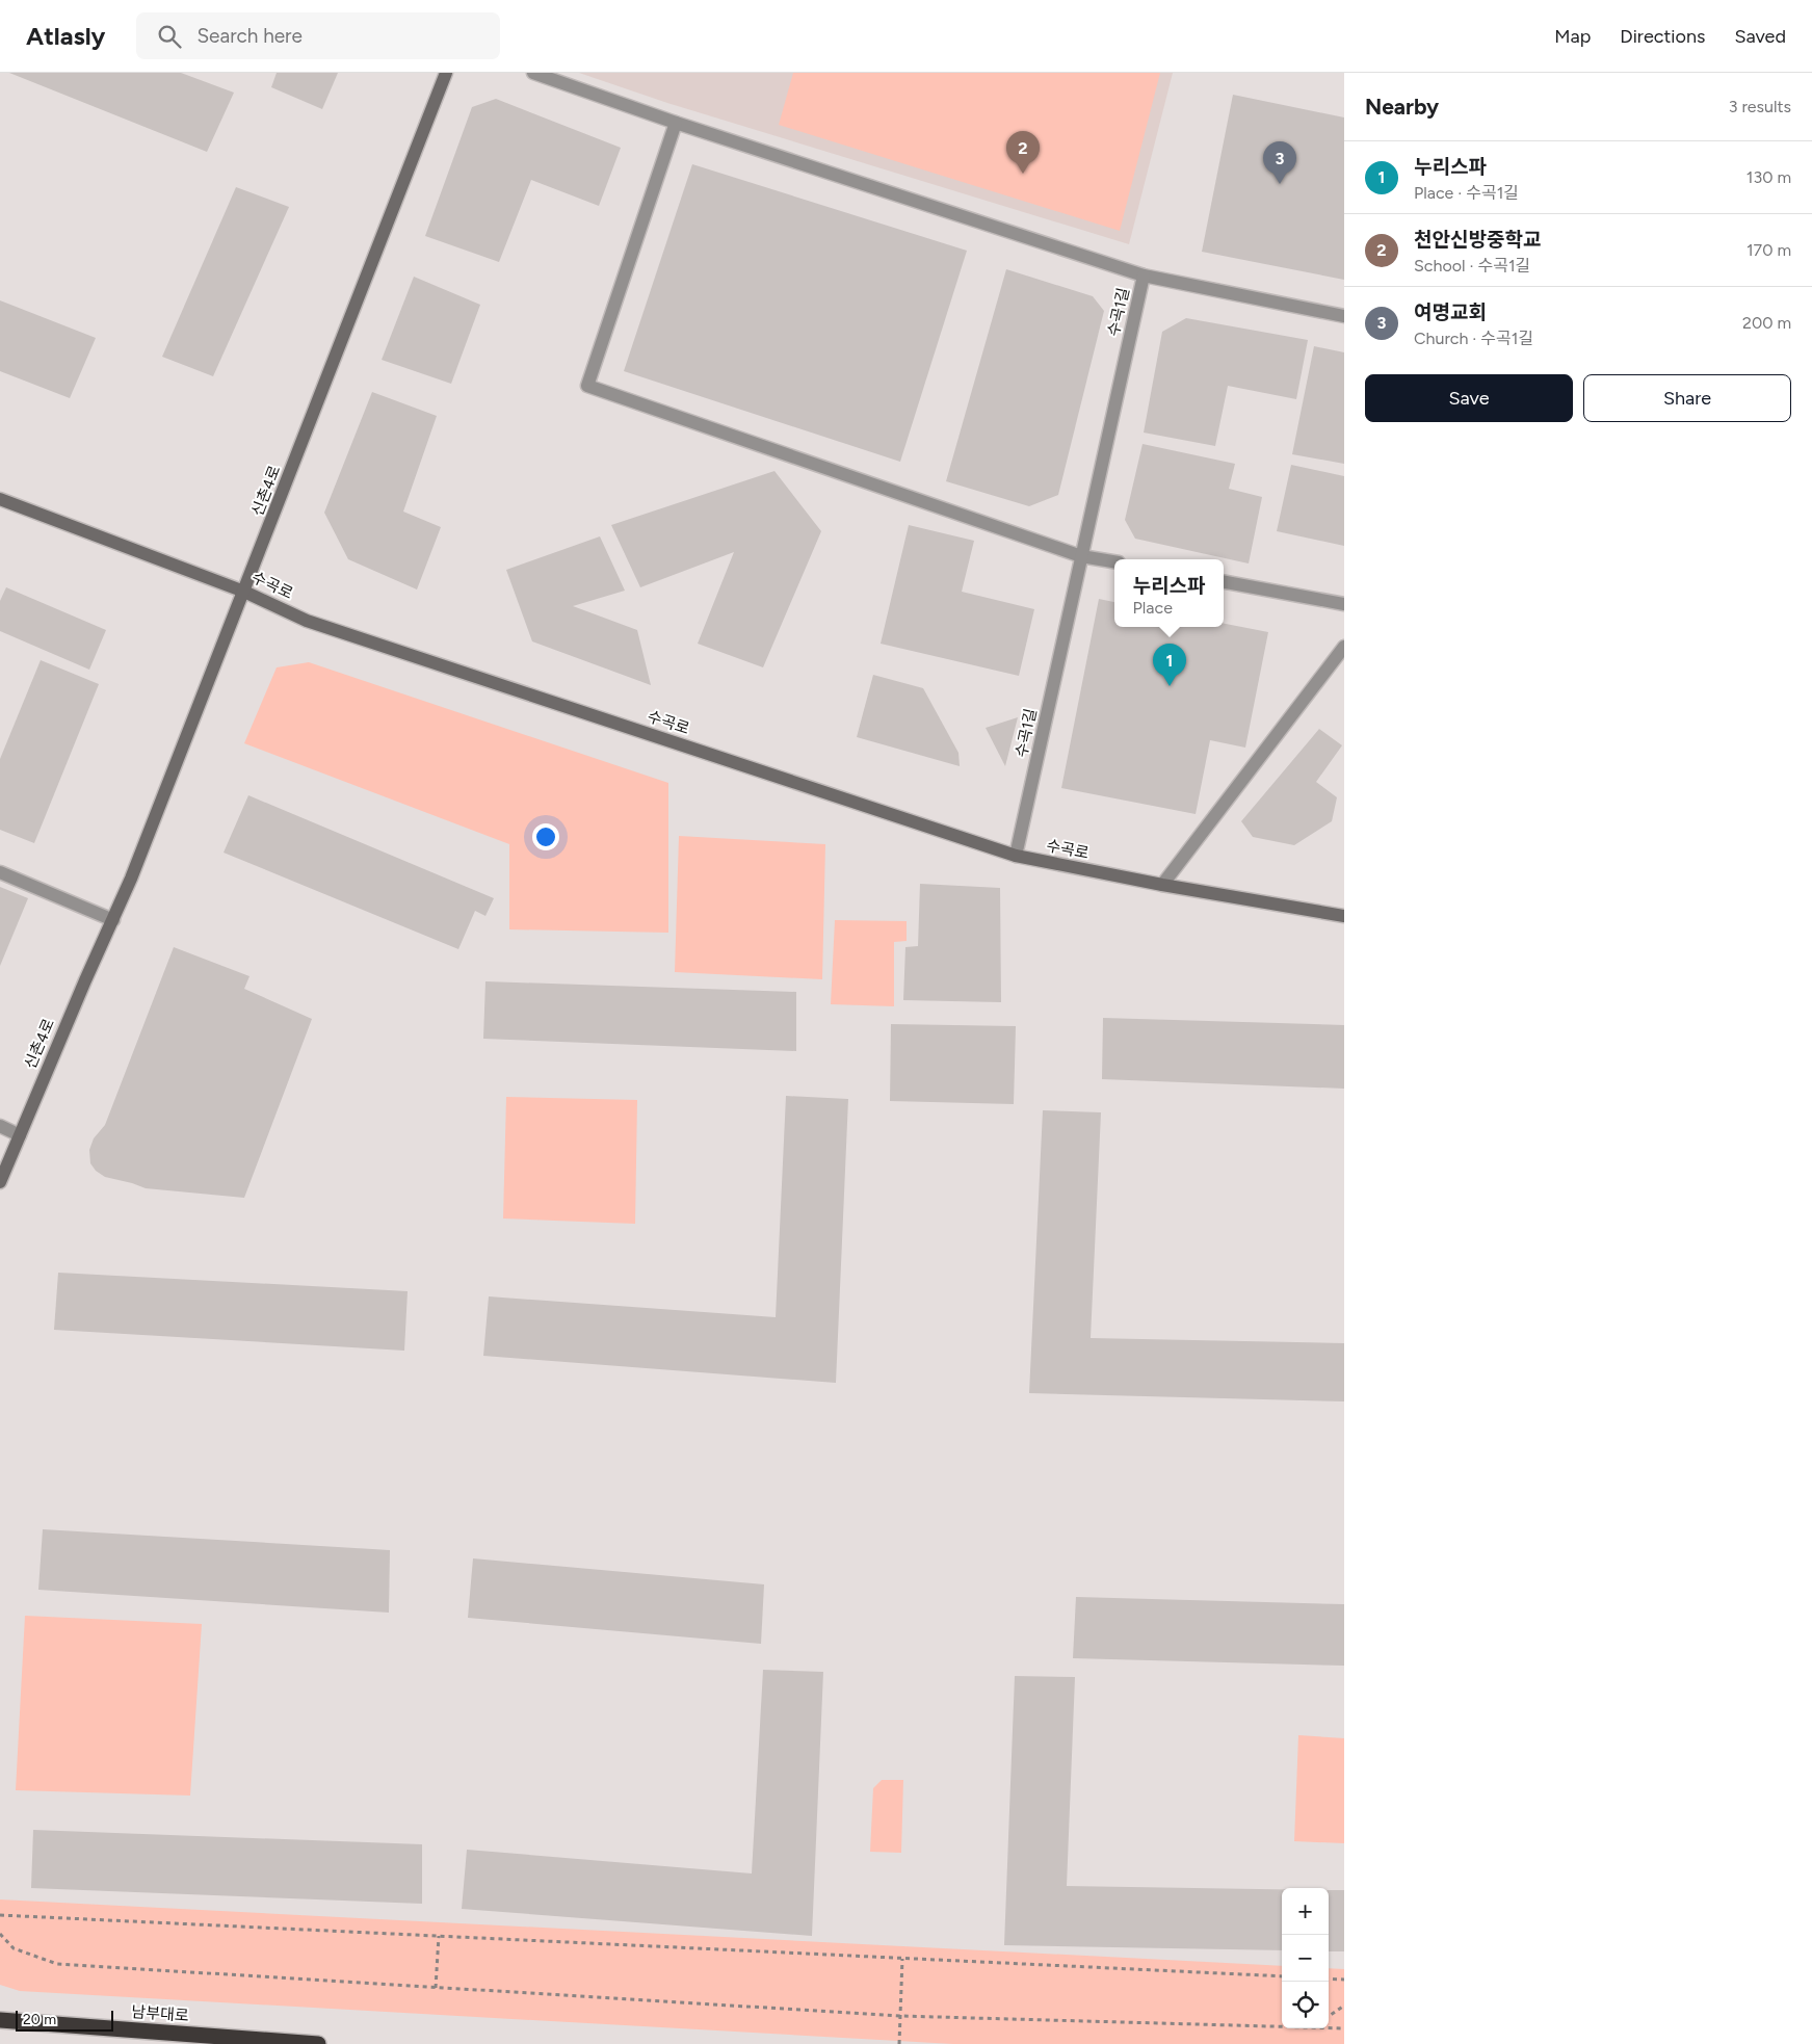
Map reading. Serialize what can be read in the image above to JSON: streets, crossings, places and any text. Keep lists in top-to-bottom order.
{
  "streets": {
    "highway": ["남부대로"],
    "street": ["수곡1길", "신촌4로", "수곡로"]
  },
  "crossings": [
    ["수곡1길", "수곡로"],
    ["신촌4로", "수곡로"]
  ],
  "scale_bar": "20 m",
  "page": {
    "header": "Atlasly",
    "search": "Search here",
    "nav": ["Map", "Directions", "Saved"],
    "heading": ["Nearby", "3 results"],
    "pins": ["2", "3", "1"],
    "list": [
      {
        "mark": "1",
        "name": "누리스파",
        "note": "Place · 수곡1길",
        "value": "130 m"
      },
      {
        "mark": "2",
        "name": "천안신방중학교",
        "note": "School · 수곡1길",
        "value": "170 m"
      },
      {
        "mark": "3",
        "name": "여명교회",
        "note": "Church · 수곡1길",
        "value": "200 m"
      }
    ],
    "buttons": ["Save", "Share"],
    "popup": ["누리스파", "Place"],
    "map_buttons": ["+", "−"],
    "scale": "20 m"
  }
}
